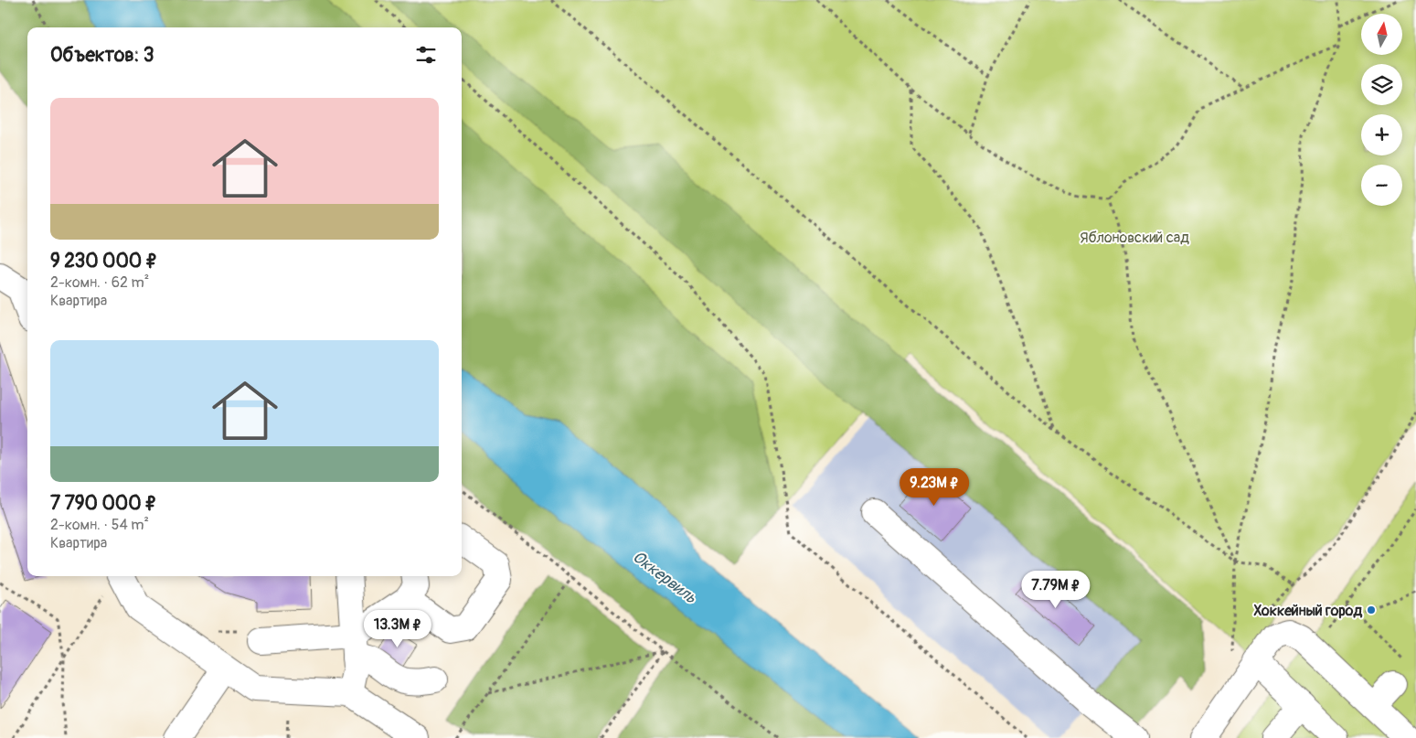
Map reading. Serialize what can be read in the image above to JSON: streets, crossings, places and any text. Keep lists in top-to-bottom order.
{
  "water": ["Оккервиль"],
  "parks": ["Яблоновский сад"],
  "places": ["Хоккейный город"],
  "north": "top",
  "page": {
    "map_buttons": ["+", "−"],
    "heading": "Объектов: 3",
    "list": [
      {
        "name": "9 230 000 ₽",
        "note": "2-комн. · 62 m² · Квартира"
      },
      {
        "name": "7 790 000 ₽",
        "note": "2-комн. · 54 m² · Квартира"
      }
    ],
    "price": ["9.23M ₽", "7.79M ₽", "13.3M ₽"]
  }
}
